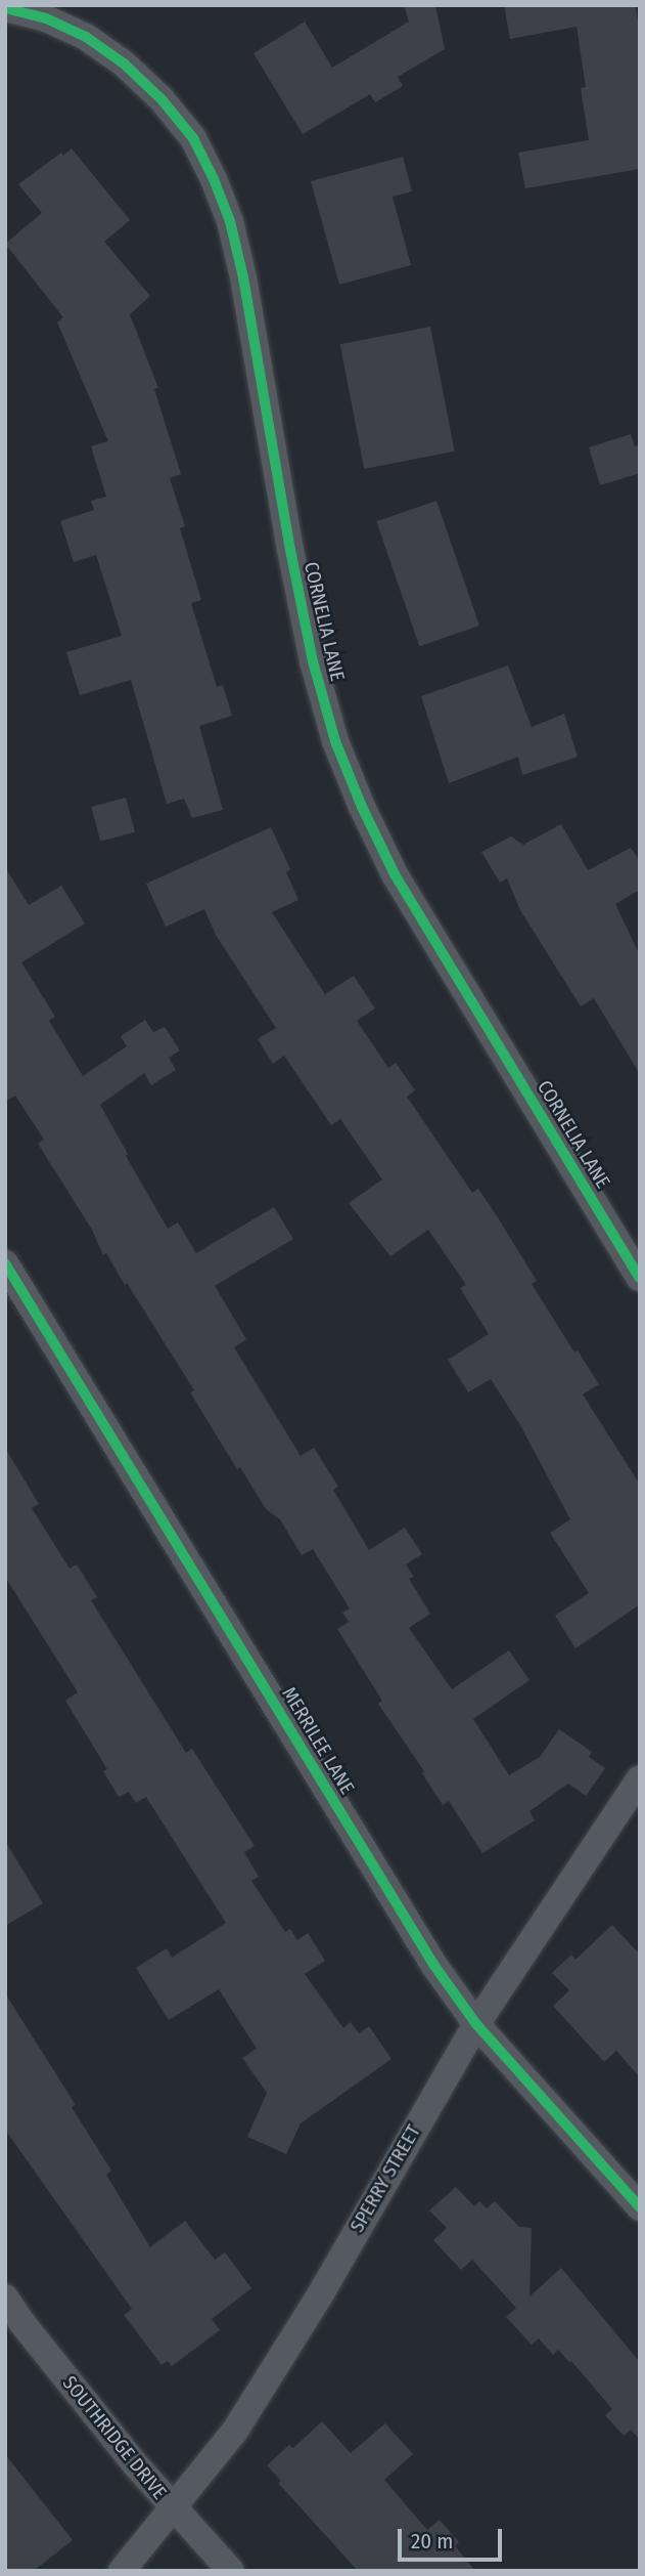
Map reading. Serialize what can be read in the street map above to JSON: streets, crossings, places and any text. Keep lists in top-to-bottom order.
{
  "streets": {
    "street": [
      "CORNELIA LANE",
      "MERRILEE LANE",
      "SPERRY STREET",
      "SOUTHRIDGE DRIVE"
    ]
  },
  "crossings": [
    ["MERRILEE LANE", "SPERRY STREET"],
    ["SPERRY STREET", "SOUTHRIDGE DRIVE"]
  ],
  "scale_bar": "20 m"
}
